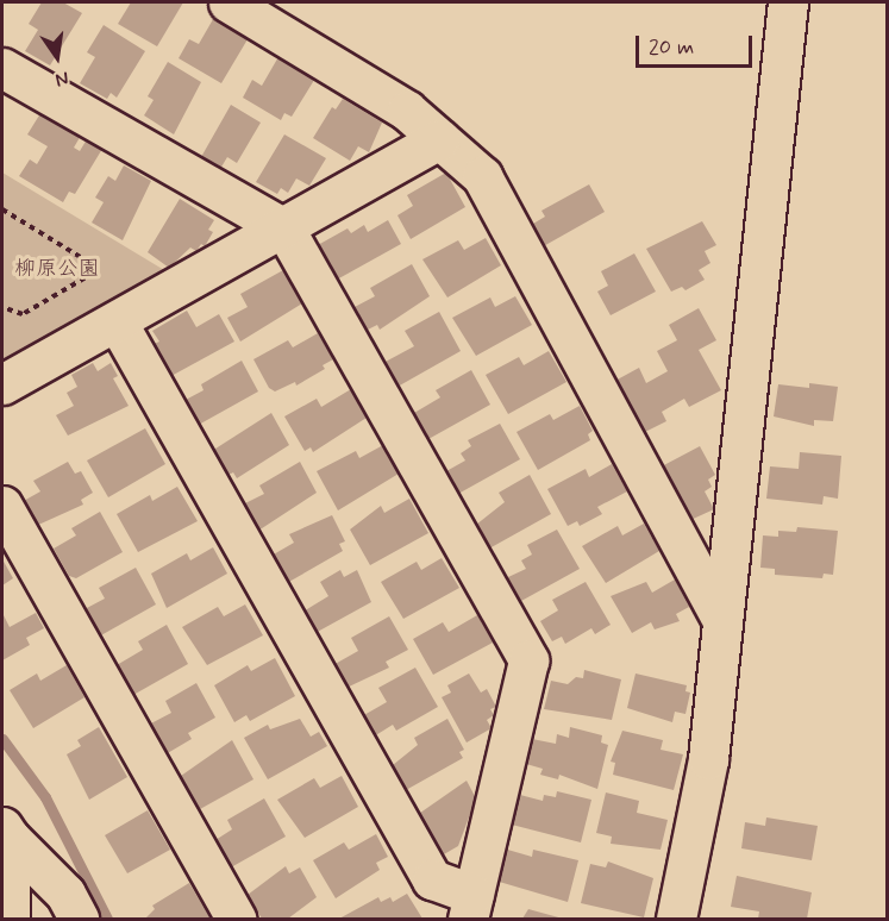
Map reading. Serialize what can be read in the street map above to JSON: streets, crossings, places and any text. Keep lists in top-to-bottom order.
{
  "parks": ["柳原公園"],
  "scale_bar": "20 m",
  "north": "bottom"
}
